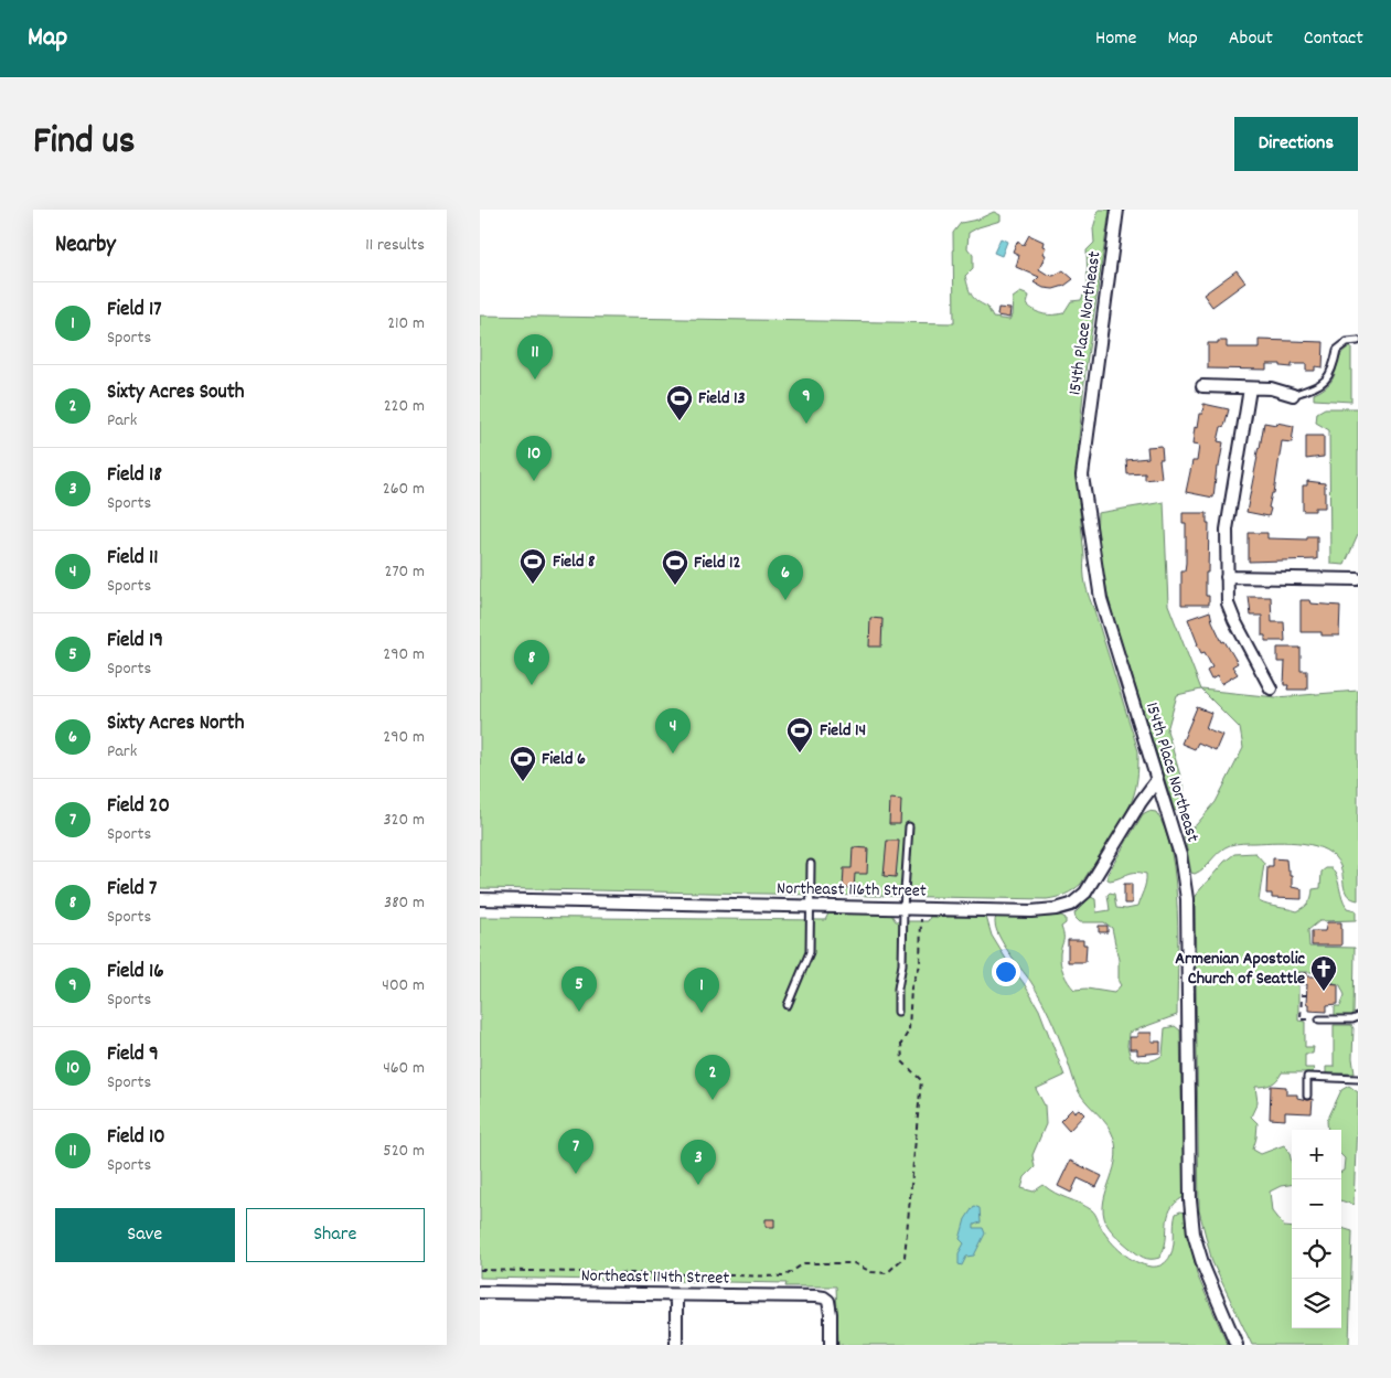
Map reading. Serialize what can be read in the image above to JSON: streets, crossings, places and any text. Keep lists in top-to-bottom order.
{
  "streets": {
    "street": ["154th Place Northeast", "Northeast 116th Street", "Northeast 114th Street"]
  },
  "crossings": [
    ["154th Place Northeast", "Northeast 116th Street"]
  ],
  "places": {
    "sports": [
      "Field 13",
      "Field 8",
      "Field 12",
      "Field 14",
      "Field 6"
    ],
    "church": ["Armenian Apostolic Church of Seattle"]
  },
  "page": {
    "header": "Map",
    "nav": [
      "Home",
      "Map",
      "About",
      "Contact"
    ],
    "title": "Find us",
    "buttons": [
      "Directions",
      ["Save", "Share"]
    ],
    "heading": ["Nearby", "11 results"],
    "list": [
      {
        "mark": "1",
        "name": "Field 17",
        "note": "Sports",
        "value": "210 m"
      },
      {
        "mark": "2",
        "name": "Sixty Acres South",
        "note": "Park",
        "value": "220 m"
      },
      {
        "mark": "3",
        "name": "Field 18",
        "note": "Sports",
        "value": "260 m"
      },
      {
        "mark": "4",
        "name": "Field 11",
        "note": "Sports",
        "value": "270 m"
      },
      {
        "mark": "5",
        "name": "Field 19",
        "note": "Sports",
        "value": "290 m"
      },
      {
        "mark": "6",
        "name": "Sixty Acres North",
        "note": "Park",
        "value": "290 m"
      },
      {
        "mark": "7",
        "name": "Field 20",
        "note": "Sports",
        "value": "320 m"
      },
      {
        "mark": "8",
        "name": "Field 7",
        "note": "Sports",
        "value": "380 m"
      },
      {
        "mark": "9",
        "name": "Field 16",
        "note": "Sports",
        "value": "400 m"
      },
      {
        "mark": "10",
        "name": "Field 9",
        "note": "Sports",
        "value": "460 m"
      },
      {
        "mark": "11",
        "name": "Field 10",
        "note": "Sports",
        "value": "520 m"
      }
    ],
    "pins": [
      "11",
      "9",
      "10",
      "6",
      "8",
      "4",
      "5",
      "1",
      "2",
      "7",
      "3"
    ],
    "map_buttons": ["+", "−"]
  }
}
